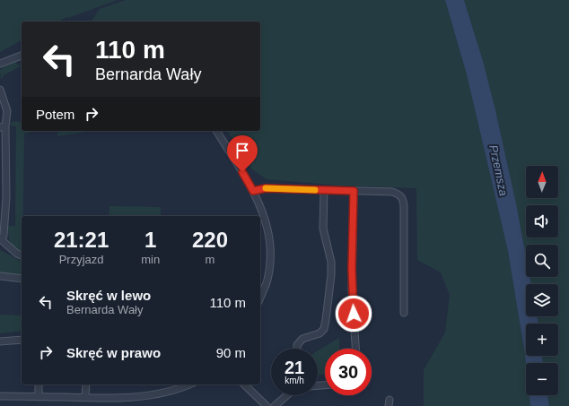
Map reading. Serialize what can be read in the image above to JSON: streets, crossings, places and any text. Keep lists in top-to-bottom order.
{
  "water": ["Przemsza"],
  "north": "top",
  "page": {
    "turn": ["110 m", "Bernarda Wały"],
    "then": "Potem",
    "map_buttons": ["+", "−"],
    "eta": [
      "21:21",
      "Przyjazd",
      "1",
      "min",
      "220",
      "m"
    ],
    "list": [
      {
        "name": "Skręć w lewo",
        "note": "Bernarda Wały",
        "value": "110 m"
      },
      {
        "name": "Skręć w prawo",
        "value": "90 m"
      }
    ],
    "speed": "21 km/h",
    "limit": "30"
  }
}
